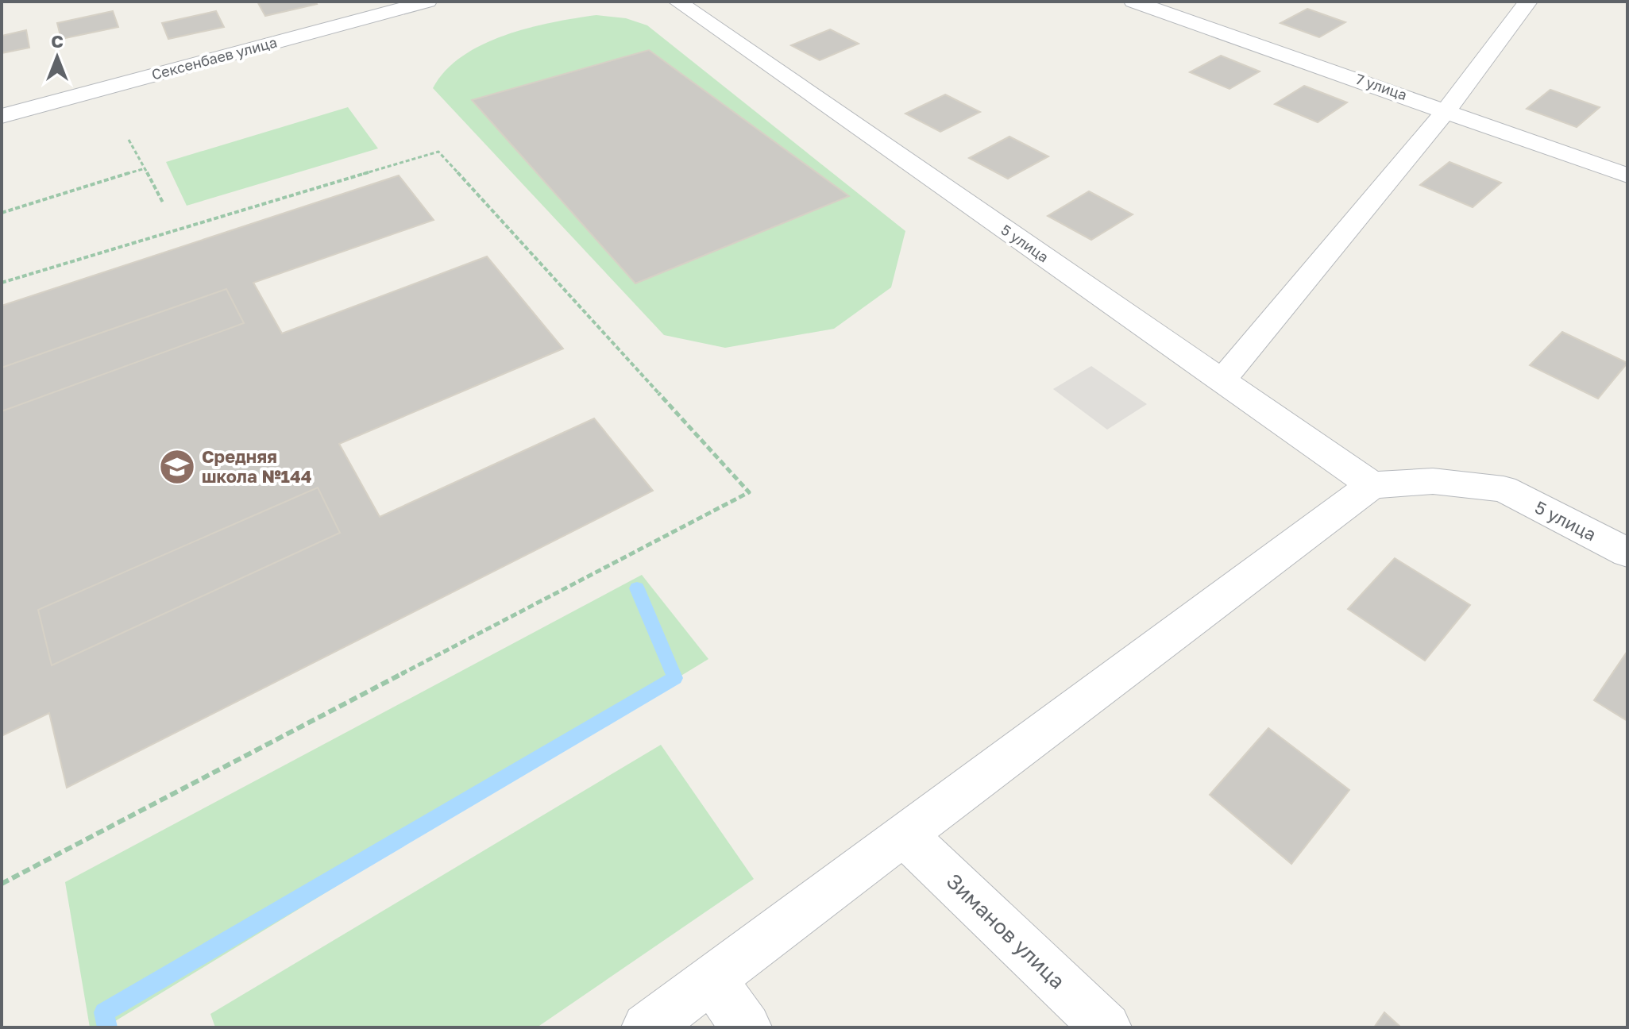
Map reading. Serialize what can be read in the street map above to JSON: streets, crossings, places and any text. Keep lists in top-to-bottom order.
{
  "streets": {
    "street": [
      "Сексенбаев улица",
      "7 улица",
      "5 улица",
      "Зиманов улица"
    ]
  },
  "places": {
    "school or university": ["Средняя школа №144"]
  },
  "north": "top"
}
